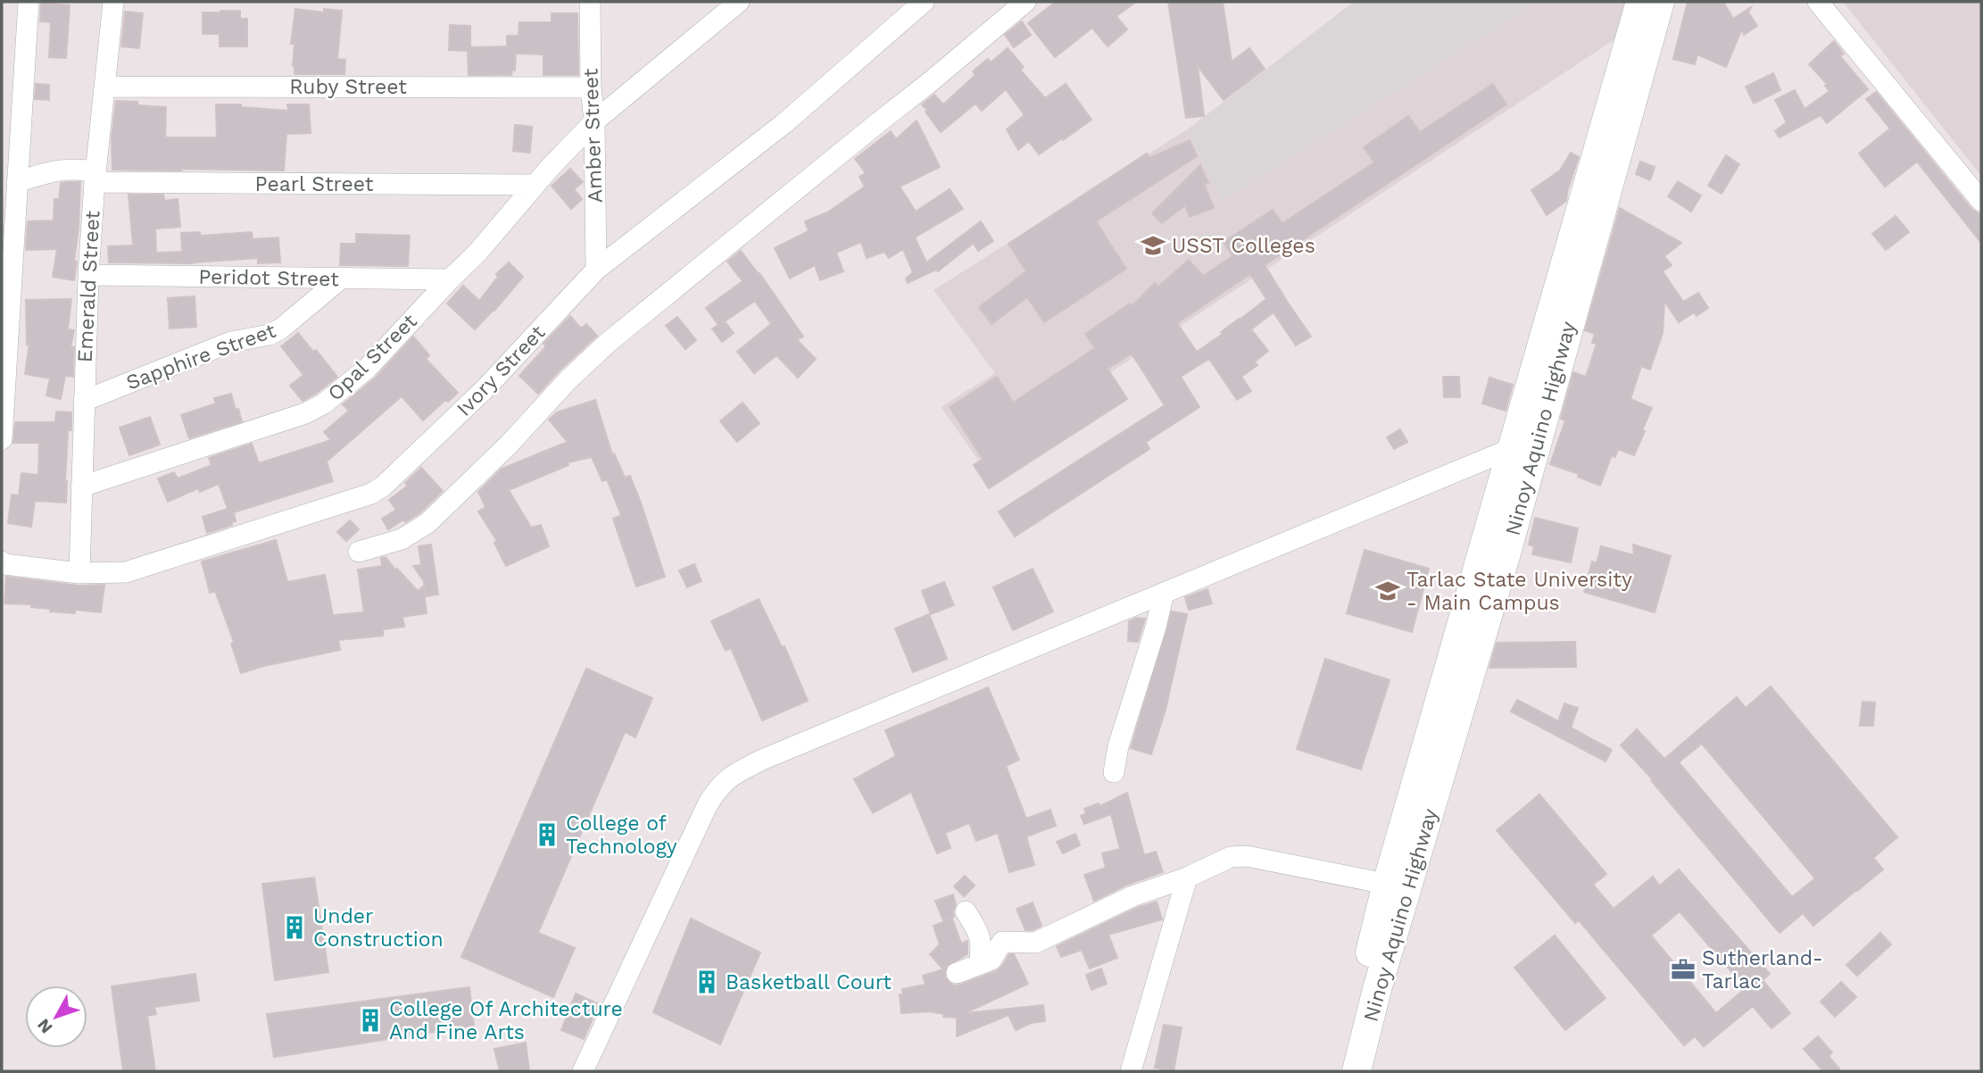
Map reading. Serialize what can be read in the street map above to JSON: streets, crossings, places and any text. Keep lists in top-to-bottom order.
{
  "streets": {
    "main road": ["Ninoy Aquino Highway"],
    "street": [
      "Ruby Street",
      "Amber Street",
      "Pearl Street",
      "Peridot Street",
      "Emerald Street",
      "Sapphire Street",
      "Opal Street",
      "Ivory Street"
    ]
  },
  "crossings": [
    ["Ruby Street", "Amber Street"],
    ["Ruby Street", "Emerald Street"],
    ["Amber Street", "Opal Street"],
    ["Amber Street", "Ivory Street"],
    ["Pearl Street", "Emerald Street"],
    ["Pearl Street", "Opal Street"],
    ["Peridot Street", "Emerald Street"],
    ["Peridot Street", "Sapphire Street"],
    ["Peridot Street", "Opal Street"],
    ["Emerald Street", "Sapphire Street"],
    ["Emerald Street", "Opal Street"],
    ["Emerald Street", "Ivory Street"]
  ],
  "places": {
    "school or university": ["USST Colleges", "Tarlac State University - Main Campus"],
    "building": [
      "College of Technology",
      "Under Construction",
      "Basketball Court",
      "College Of Architecture And Fine Arts"
    ],
    "office": ["Sutherland- Tarlac"]
  },
  "north": "bottom left"
}
